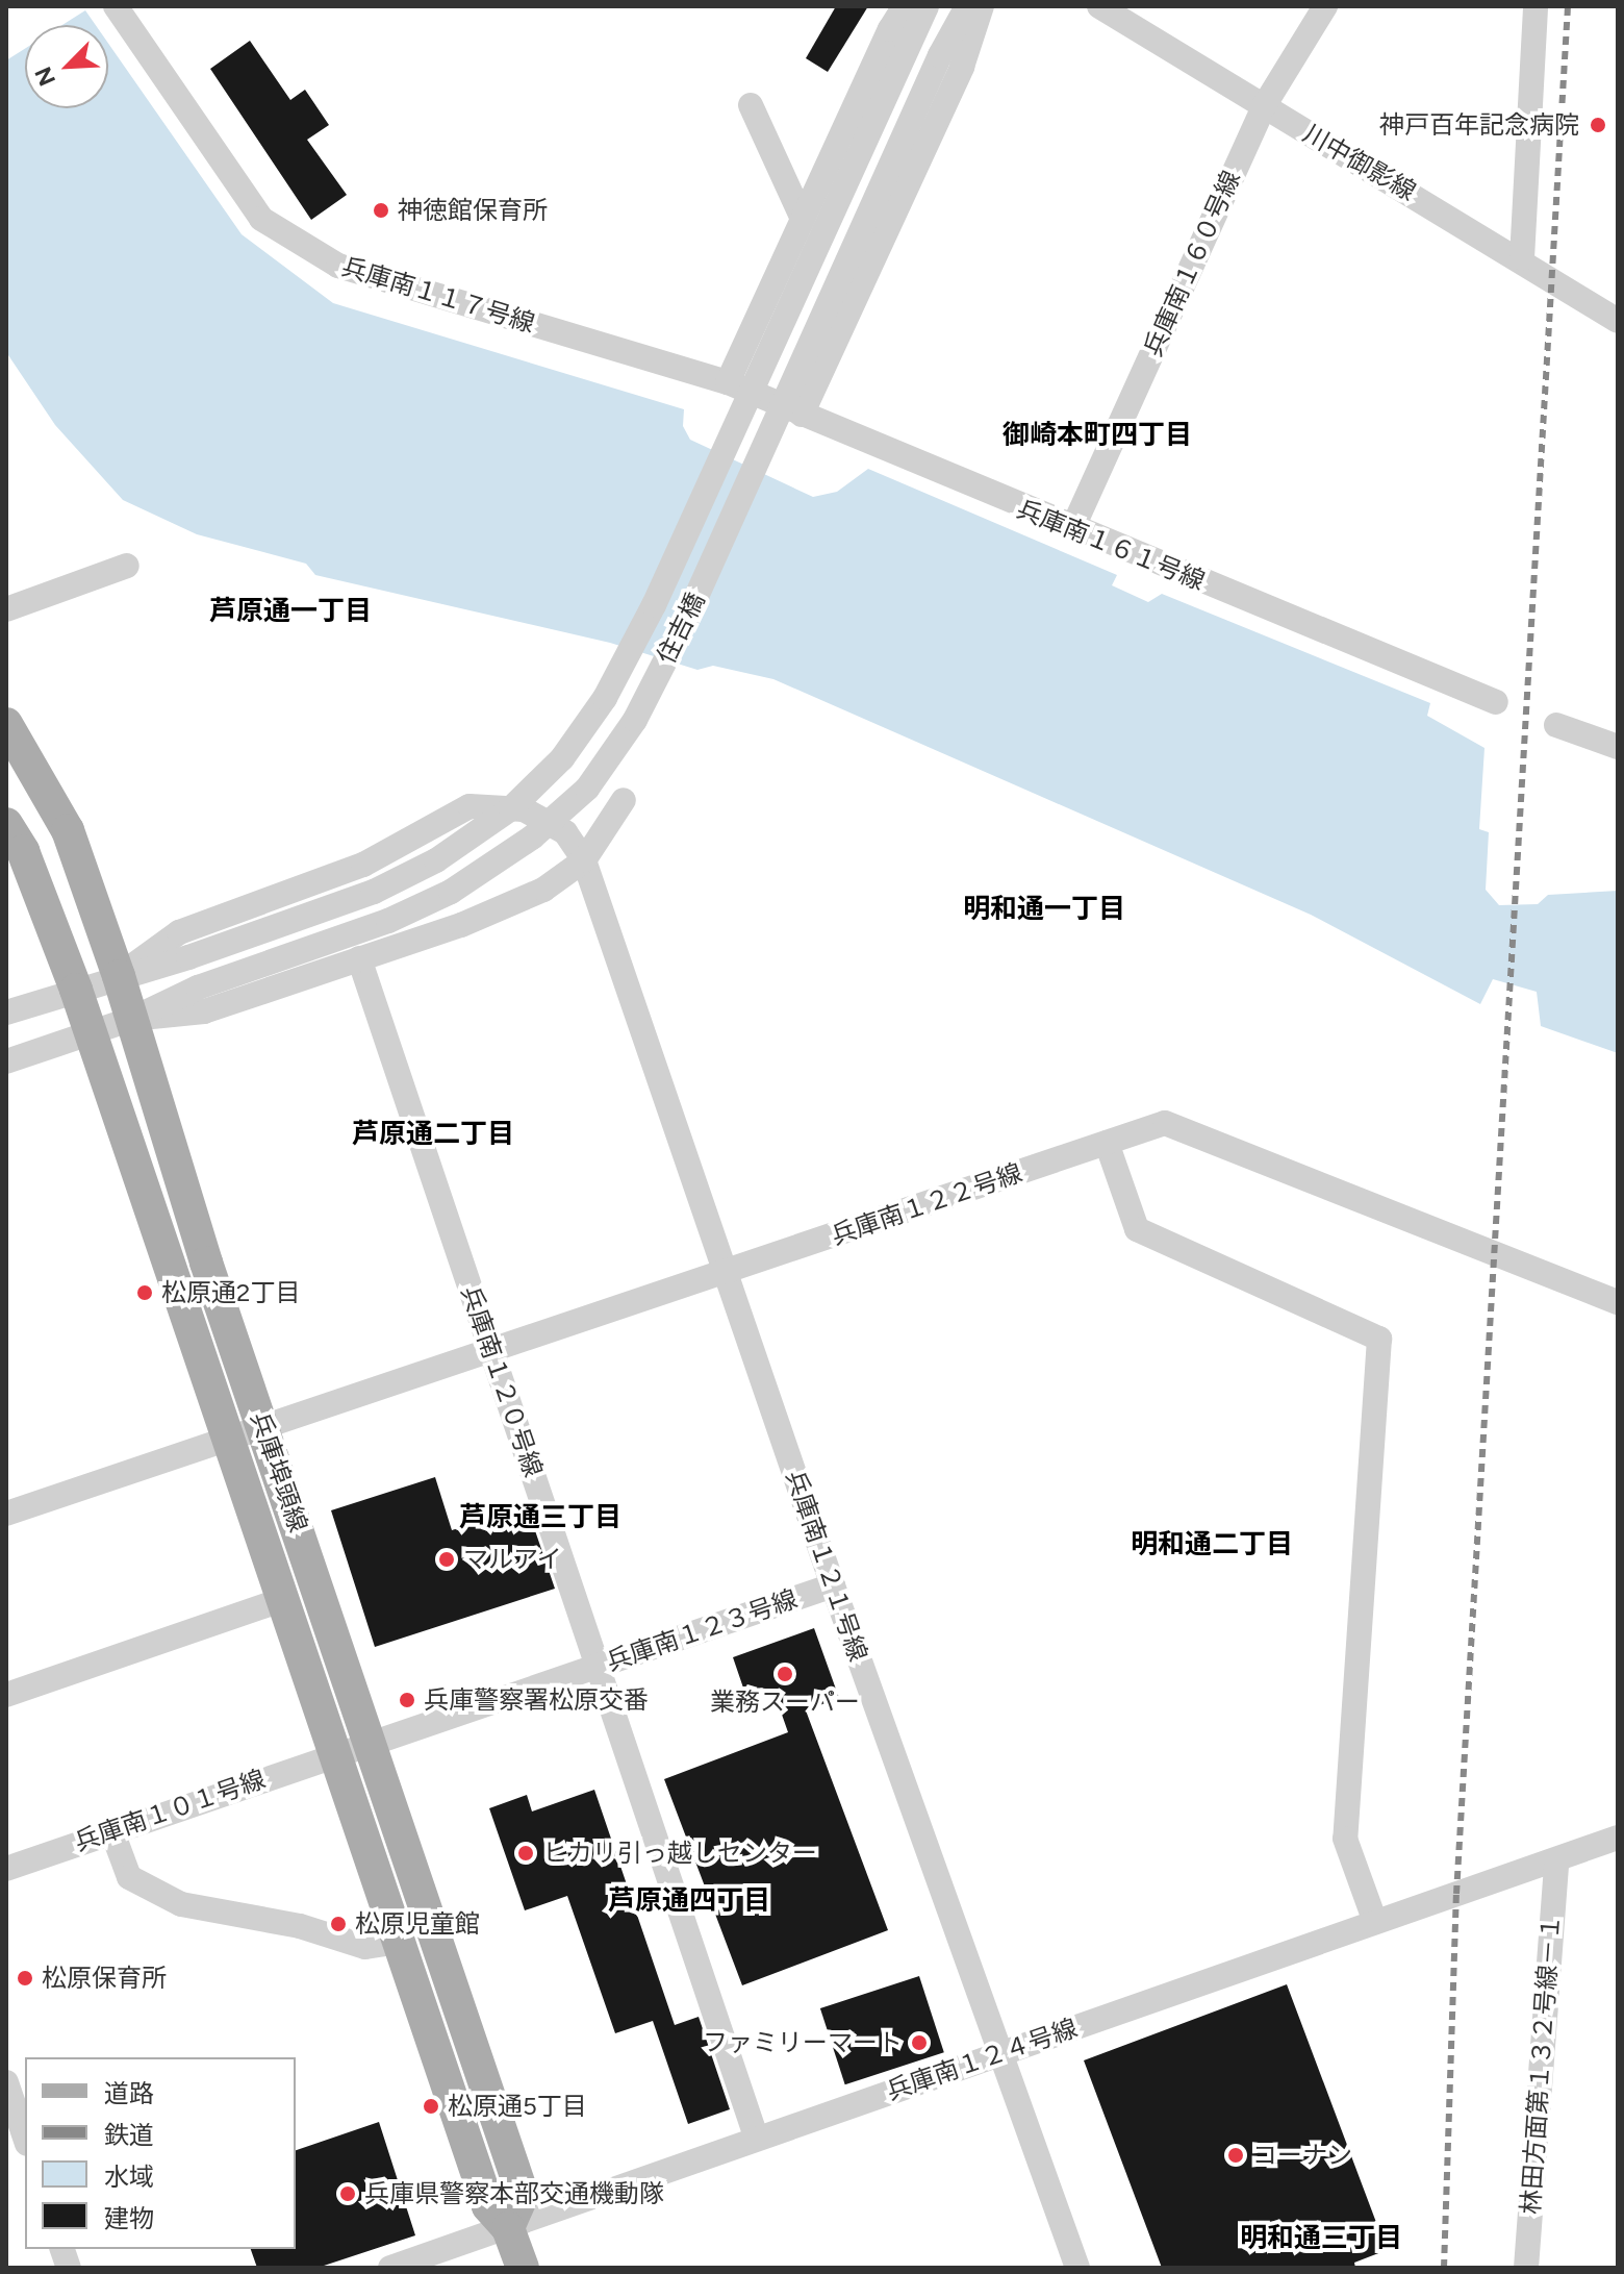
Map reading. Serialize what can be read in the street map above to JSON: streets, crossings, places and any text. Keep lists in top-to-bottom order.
{
  "streets": {
    "main road": ["兵庫埠頭線"],
    "street": [
      "川中御影線",
      "兵庫南１６０号線",
      "兵庫南１１７号線",
      "兵庫南１６１号線",
      "住吉橋",
      "兵庫南１２２号線",
      "兵庫南１２０号線",
      "兵庫南１２１号線",
      "兵庫南１２３号線",
      "兵庫南１０１号線",
      "兵庫南１２４号線",
      "林田方面第１３２号線－１"
    ]
  },
  "crossings": [
    ["川中御影線", "兵庫南１６０号線"],
    ["兵庫南１６０号線", "兵庫南１６１号線"],
    ["兵庫南１１７号線", "兵庫南１６１号線"],
    ["住吉橋", "兵庫埠頭線"],
    ["住吉橋", "兵庫南１２１号線"],
    ["兵庫南１２２号線", "兵庫南１２０号線"],
    ["兵庫南１２２号線", "兵庫埠頭線"],
    ["兵庫南１２２号線", "兵庫南１２１号線"],
    ["兵庫南１２０号線", "兵庫南１２３号線"],
    ["兵庫南１２０号線", "兵庫南１２４号線"],
    ["兵庫埠頭線", "兵庫南１２１号線"],
    ["兵庫埠頭線", "兵庫南１２３号線"],
    ["兵庫埠頭線", "兵庫南１０１号線"],
    ["兵庫埠頭線", "兵庫南１２４号線"],
    ["兵庫南１２１号線", "兵庫南１２３号線"],
    ["兵庫南１２１号線", "兵庫南１２４号線"],
    ["兵庫南１２３号線", "兵庫南１０１号線"],
    ["兵庫南１２４号線", "林田方面第１３２号線－１"]
  ],
  "districts": [
    "御崎本町四丁目",
    "芦原通一丁目",
    "明和通一丁目",
    "芦原通二丁目",
    "芦原通三丁目",
    "明和通二丁目",
    "芦原通四丁目",
    "明和通三丁目"
  ],
  "places": [
    "神戸百年記念病院",
    "神徳館保育所",
    "松原通2丁目",
    "マルアイ",
    "業務スーパー",
    "兵庫警察署松原交番",
    "ヒカリ引っ越しセンター",
    "松原児童館",
    "松原保育所",
    "ファミリーマート",
    "松原通5丁目",
    "コーナン",
    "兵庫県警察本部交通機動隊"
  ],
  "legend": [
    "道路",
    "鉄道",
    "水域",
    "建物"
  ],
  "north": "bottom left"
}
